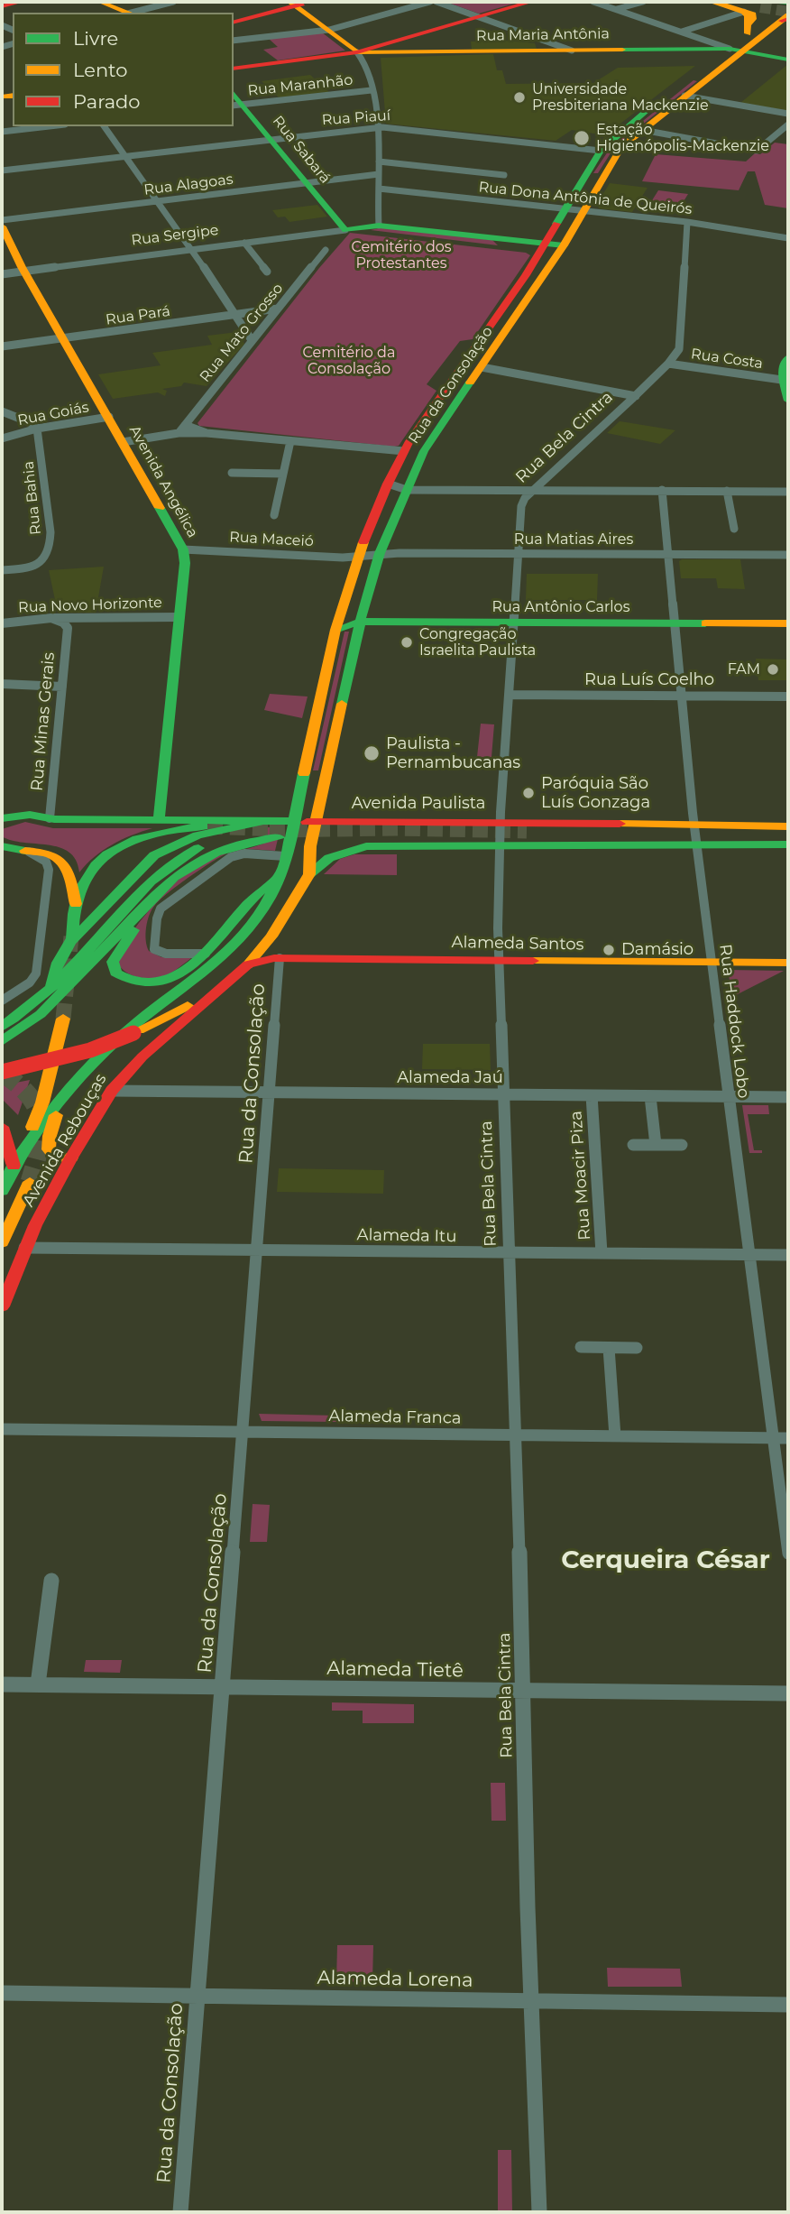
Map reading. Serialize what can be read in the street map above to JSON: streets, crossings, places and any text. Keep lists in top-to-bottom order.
{
  "streets": {
    "main road": [
      "Rua Maria Antônia",
      "Rua Sabará",
      "Rua Sergipe",
      "Rua da Consolação",
      "Avenida Angélica",
      "Rua Antônio Carlos",
      "Avenida Paulista",
      "Alameda Santos",
      "Avenida Rebouças"
    ],
    "street": [
      "Rua Maranhão",
      "Rua Piauí",
      "Rua Alagoas",
      "Rua Dona Antônia de Queirós",
      "Rua Pará",
      "Rua Mato Grosso",
      "Rua Costa",
      "Rua Goiás",
      "Rua Bela Cintra",
      "Rua Bahia",
      "Rua Maceió",
      "Rua Matias Aires",
      "Rua Novo Horizonte",
      "Rua Luís Coelho",
      "Rua Minas Gerais",
      "Rua Haddock Lobo",
      "Alameda Jaú",
      "Rua Moacir Piza",
      "Alameda Itu",
      "Alameda Franca",
      "Alameda Tietê",
      "Alameda Lorena"
    ]
  },
  "crossings": [
    ["Rua Maria Antônia", "Rua da Consolação"],
    ["Rua Maranhão", "Rua Sabará"],
    ["Rua Piauí", "Rua Sabará"],
    ["Rua Piauí", "Rua da Consolação"],
    ["Rua Sabará", "Rua Alagoas"],
    ["Rua Sabará", "Rua Sergipe"],
    ["Rua Dona Antônia de Queirós", "Rua da Consolação"],
    ["Rua Dona Antônia de Queirós", "Rua Bela Cintra"],
    ["Rua Sergipe", "Rua da Consolação"],
    ["Rua Sergipe", "Avenida Angélica"],
    ["Rua Pará", "Rua Mato Grosso"],
    ["Rua Pará", "Avenida Angélica"],
    ["Rua Costa", "Rua Bela Cintra"],
    ["Rua da Consolação", "Rua Maceió"],
    ["Rua da Consolação", "Rua Matias Aires"],
    ["Rua da Consolação", "Rua Antônio Carlos"],
    ["Rua da Consolação", "Avenida Paulista"],
    ["Rua da Consolação", "Alameda Santos"],
    ["Rua da Consolação", "Alameda Jaú"],
    ["Rua da Consolação", "Avenida Rebouças"],
    ["Rua da Consolação", "Alameda Itu"],
    ["Rua da Consolação", "Alameda Franca"],
    ["Rua da Consolação", "Alameda Tietê"],
    ["Rua da Consolação", "Alameda Lorena"],
    ["Rua Goiás", "Avenida Angélica"],
    ["Rua Goiás", "Rua Bahia"],
    ["Rua Bela Cintra", "Rua Matias Aires"],
    ["Rua Bela Cintra", "Rua Antônio Carlos"],
    ["Rua Bela Cintra", "Rua Luís Coelho"],
    ["Rua Bela Cintra", "Avenida Paulista"],
    ["Rua Bela Cintra", "Alameda Santos"],
    ["Rua Bela Cintra", "Alameda Jaú"],
    ["Rua Bela Cintra", "Alameda Itu"],
    ["Rua Bela Cintra", "Alameda Franca"],
    ["Rua Bela Cintra", "Alameda Tietê"],
    ["Rua Bela Cintra", "Alameda Lorena"],
    ["Avenida Angélica", "Rua Maceió"],
    ["Avenida Angélica", "Rua Novo Horizonte"],
    ["Avenida Angélica", "Avenida Paulista"],
    ["Rua Maceió", "Rua Matias Aires"],
    ["Rua Matias Aires", "Rua Haddock Lobo"],
    ["Rua Antônio Carlos", "Rua Haddock Lobo"],
    ["Rua Luís Coelho", "Rua Haddock Lobo"],
    ["Rua Minas Gerais", "Avenida Paulista"],
    ["Avenida Paulista", "Rua Haddock Lobo"],
    ["Alameda Santos", "Rua Haddock Lobo"],
    ["Alameda Santos", "Avenida Rebouças"],
    ["Rua Haddock Lobo", "Alameda Jaú"],
    ["Rua Haddock Lobo", "Alameda Itu"],
    ["Rua Haddock Lobo", "Alameda Franca"],
    ["Alameda Jaú", "Avenida Rebouças"],
    ["Alameda Jaú", "Rua Moacir Piza"],
    ["Avenida Rebouças", "Alameda Itu"],
    ["Rua Moacir Piza", "Alameda Itu"]
  ],
  "districts": ["Cerqueira César"],
  "parks": ["Cemitério dos Protestantes", "Cemitério da Consolação"],
  "places": [
    "Universidade Presbiteriana Mackenzie",
    "Estação Higienópolis-Mackenzie",
    "Congregação Israelita Paulista",
    "FAM",
    "Paulista - Pernambucanas",
    "Paróquia São Luís Gonzaga",
    "Damásio"
  ],
  "legend": ["Livre", "Lento", "Parado"]
}
